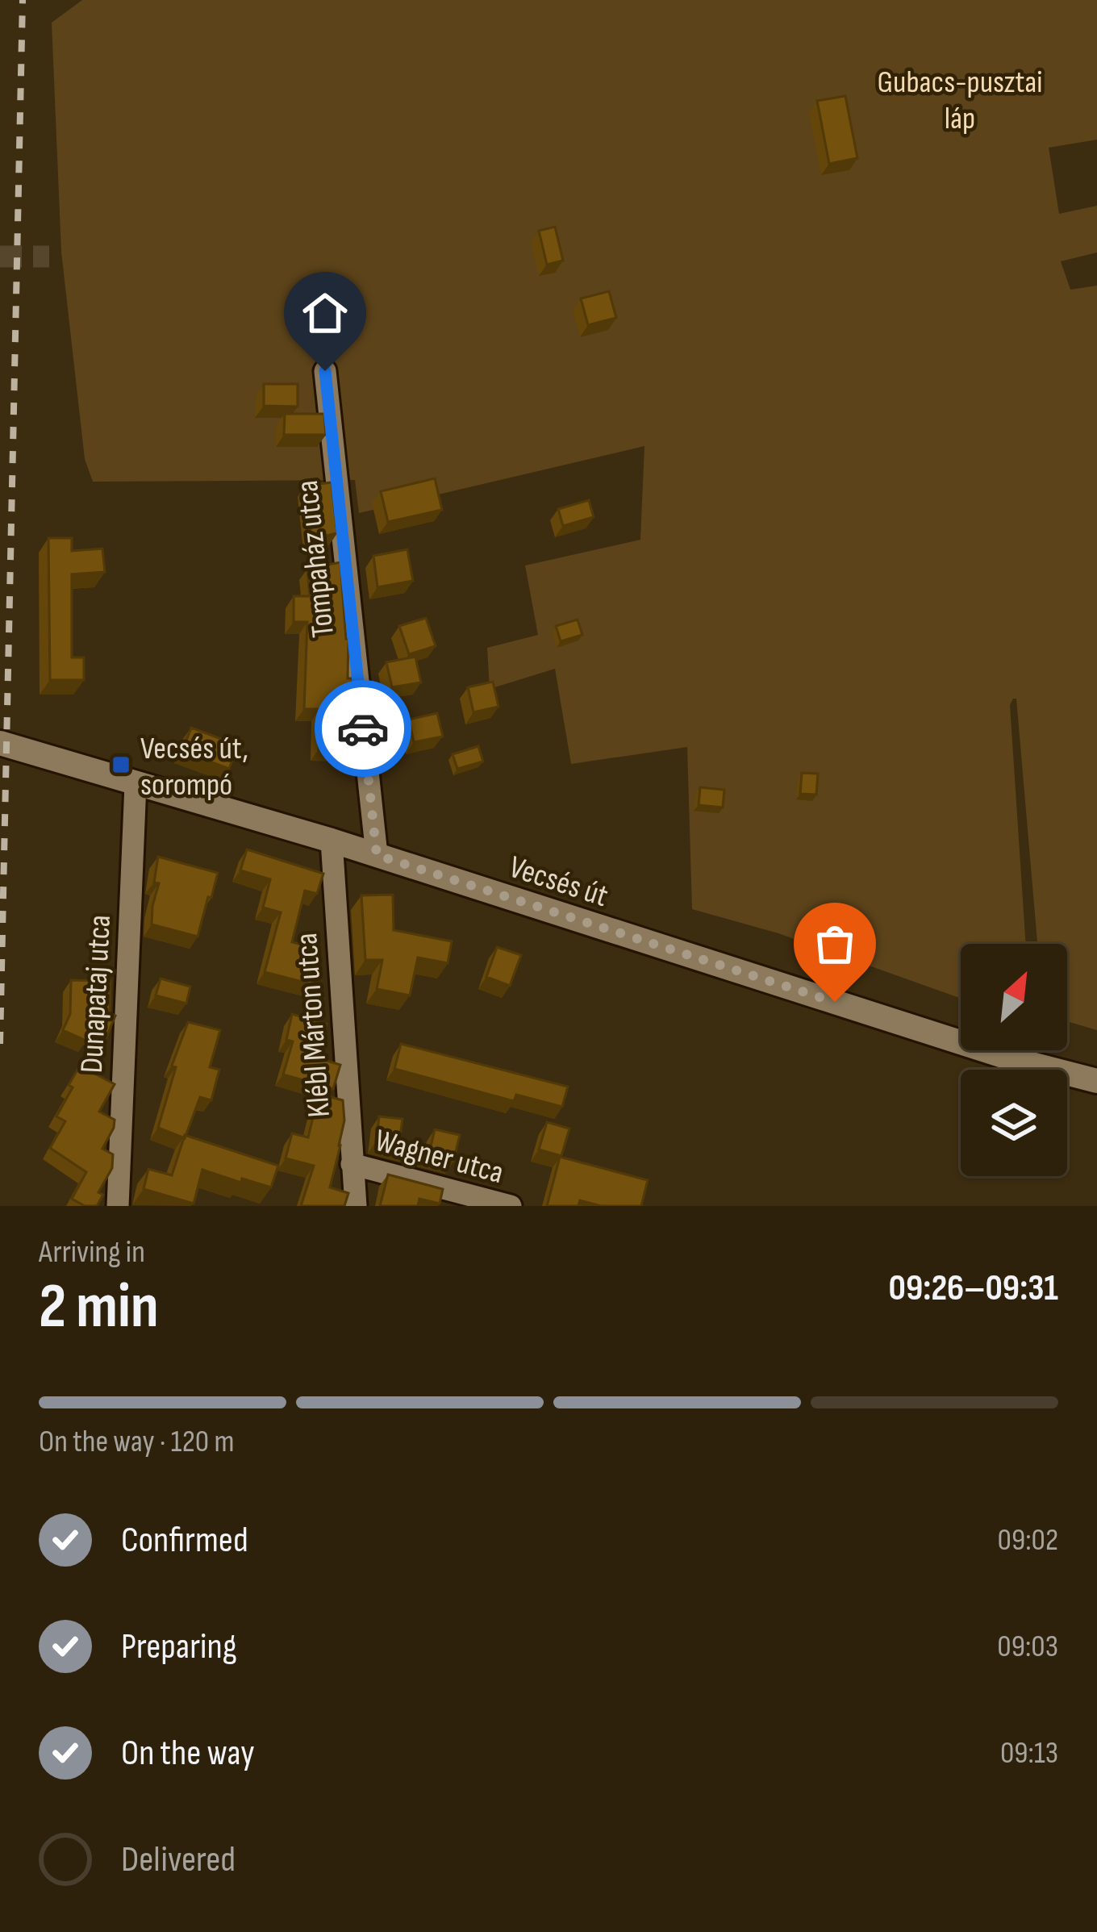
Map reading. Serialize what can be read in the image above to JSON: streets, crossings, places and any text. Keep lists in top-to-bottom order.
{
  "streets": {
    "street": [
      "Tompaház utca",
      "Vecsés út",
      "Dunapataj utca",
      "Klébl Márton utca",
      "Wagner utca"
    ]
  },
  "crossings": [
    ["Tompaház utca", "Vecsés út"],
    ["Vecsés út", "Dunapataj utca"],
    ["Vecsés út", "Klébl Márton utca"],
    ["Klébl Márton utca", "Wagner utca"]
  ],
  "parks": ["Gubacs-pusztai láp"],
  "places": {
    "transit": ["Vecsés út, sorompó"]
  },
  "north": "top right",
  "page": {
    "heading": ["2 min", "Arriving in", "09:26–09:31"],
    "bar": "On the way · 120 m",
    "list": [
      ["Confirmed", "09:02"],
      ["Preparing", "09:03"],
      ["On the way", "09:13"],
      "Delivered"
    ]
  }
}
